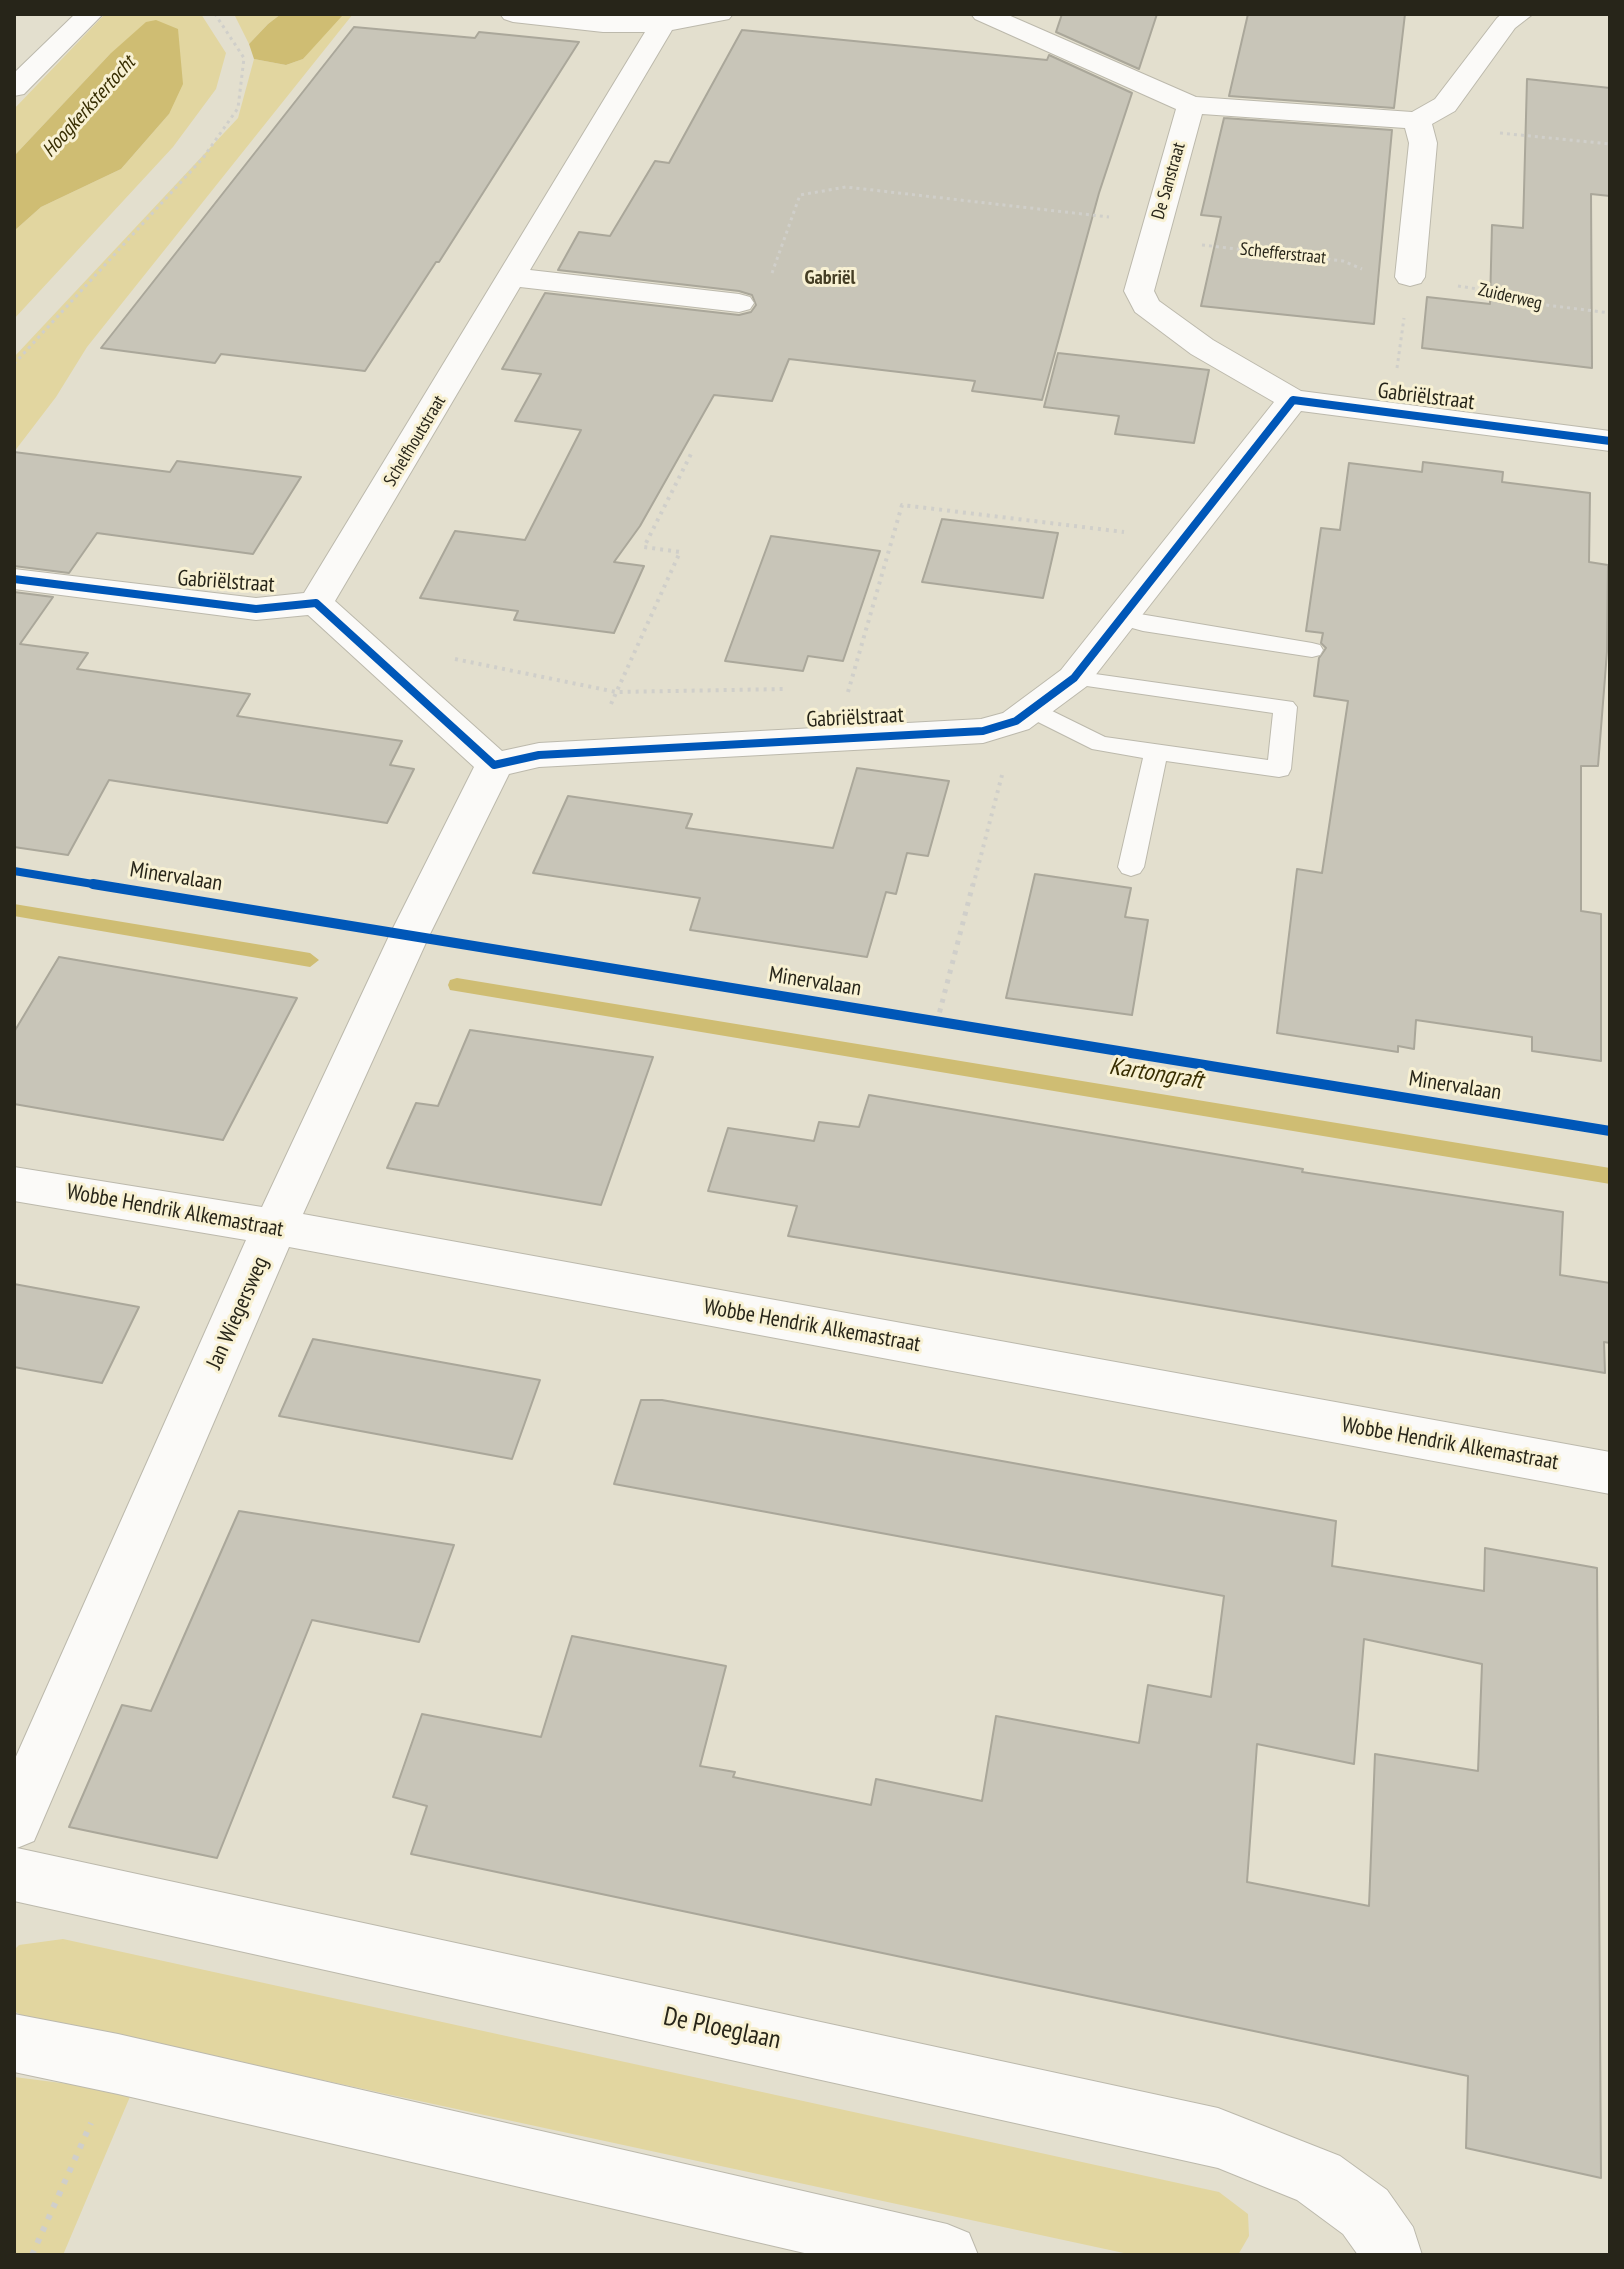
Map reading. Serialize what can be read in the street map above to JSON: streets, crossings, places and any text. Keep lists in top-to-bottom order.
{
  "streets": {
    "street": [
      "De Sanstraat",
      "Gabriëlstraat",
      "Schelfhoutstraat",
      "Wobbe Hendrik Alkemastraat",
      "Jan Wiegersweg",
      "De Ploeglaan"
    ],
    "path": ["Schefferstraat", "Zuiderweg"],
    "cycle path": ["Minervalaan"]
  },
  "crossings": [
    ["De Sanstraat", "Schefferstraat"],
    ["De Sanstraat", "Gabriëlstraat"],
    ["Schefferstraat", "Zuiderweg"],
    ["Gabriëlstraat", "Schelfhoutstraat"],
    ["Gabriëlstraat", "Jan Wiegersweg"],
    ["Wobbe Hendrik Alkemastraat", "Jan Wiegersweg"]
  ],
  "districts": ["Gabriël"],
  "water": ["Hoogkerkstertocht", "Kartongraft"]
}
